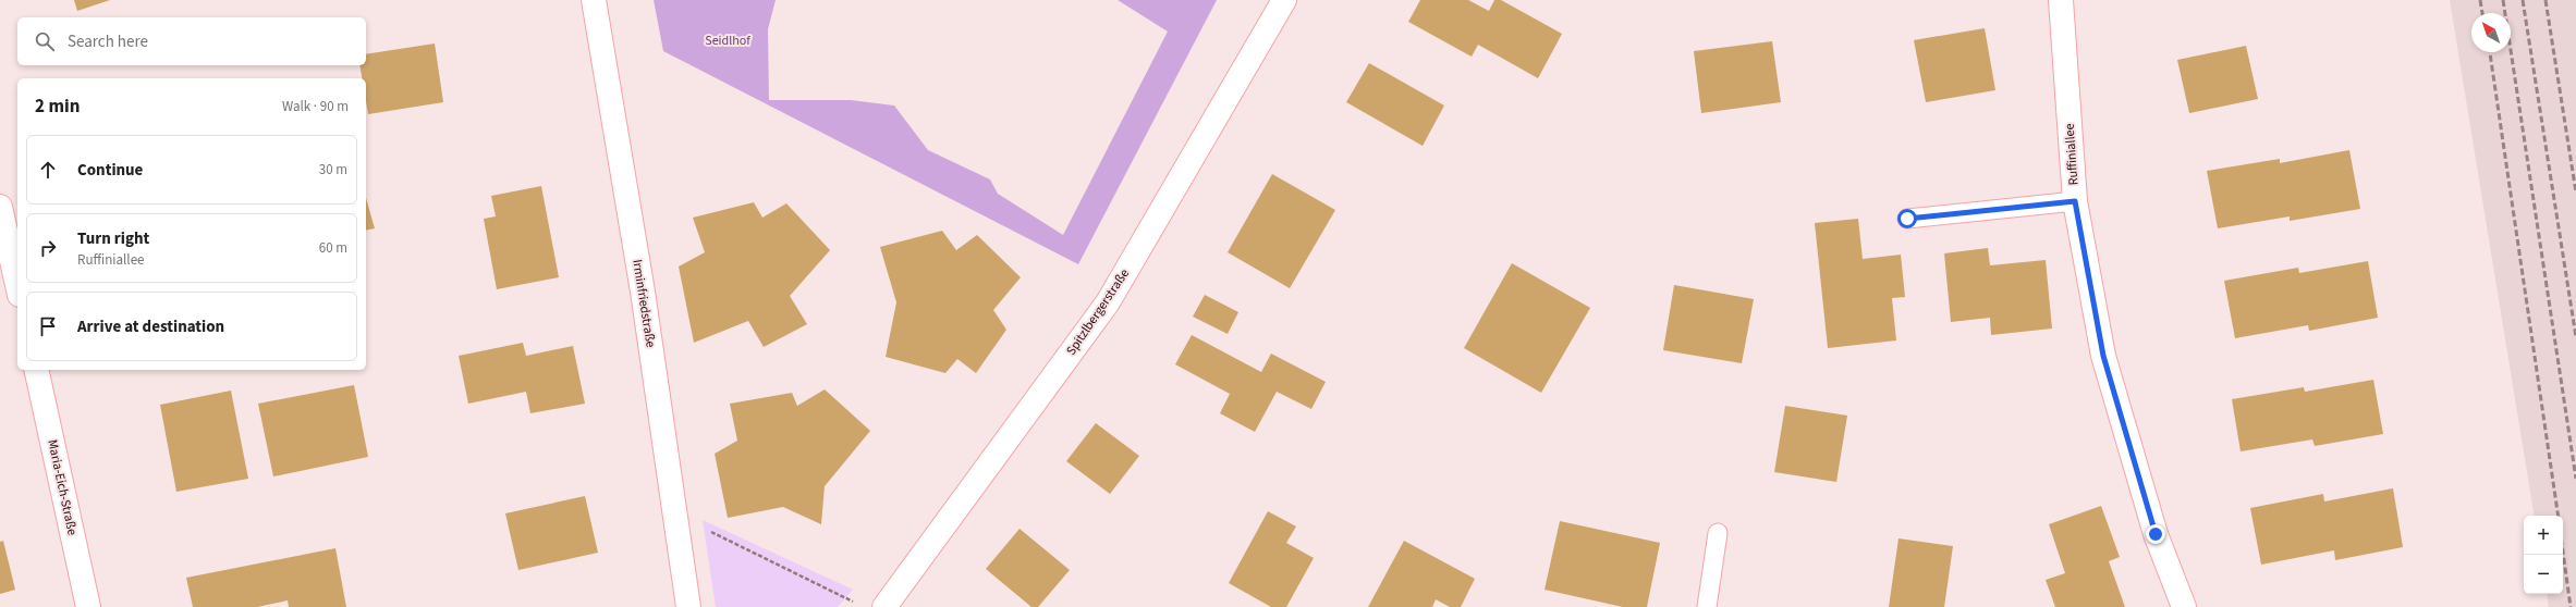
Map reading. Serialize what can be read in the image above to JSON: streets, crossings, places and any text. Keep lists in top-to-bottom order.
{
  "streets": {
    "street": [
      "Ruffiniallee",
      "Irminfriedstraße",
      "Spitzlbergerstraße",
      "Maria-Eich-Straße"
    ]
  },
  "parks": ["Seidlhof"],
  "north": "top left",
  "page": {
    "search": "Search here",
    "heading": ["2 min", "Walk · 90 m"],
    "list": [
      ["Continue", "30 m"],
      ["Turn right", "Ruffiniallee", "60 m"],
      "Arrive at destination"
    ],
    "map_buttons": ["+", "−"]
  }
}
